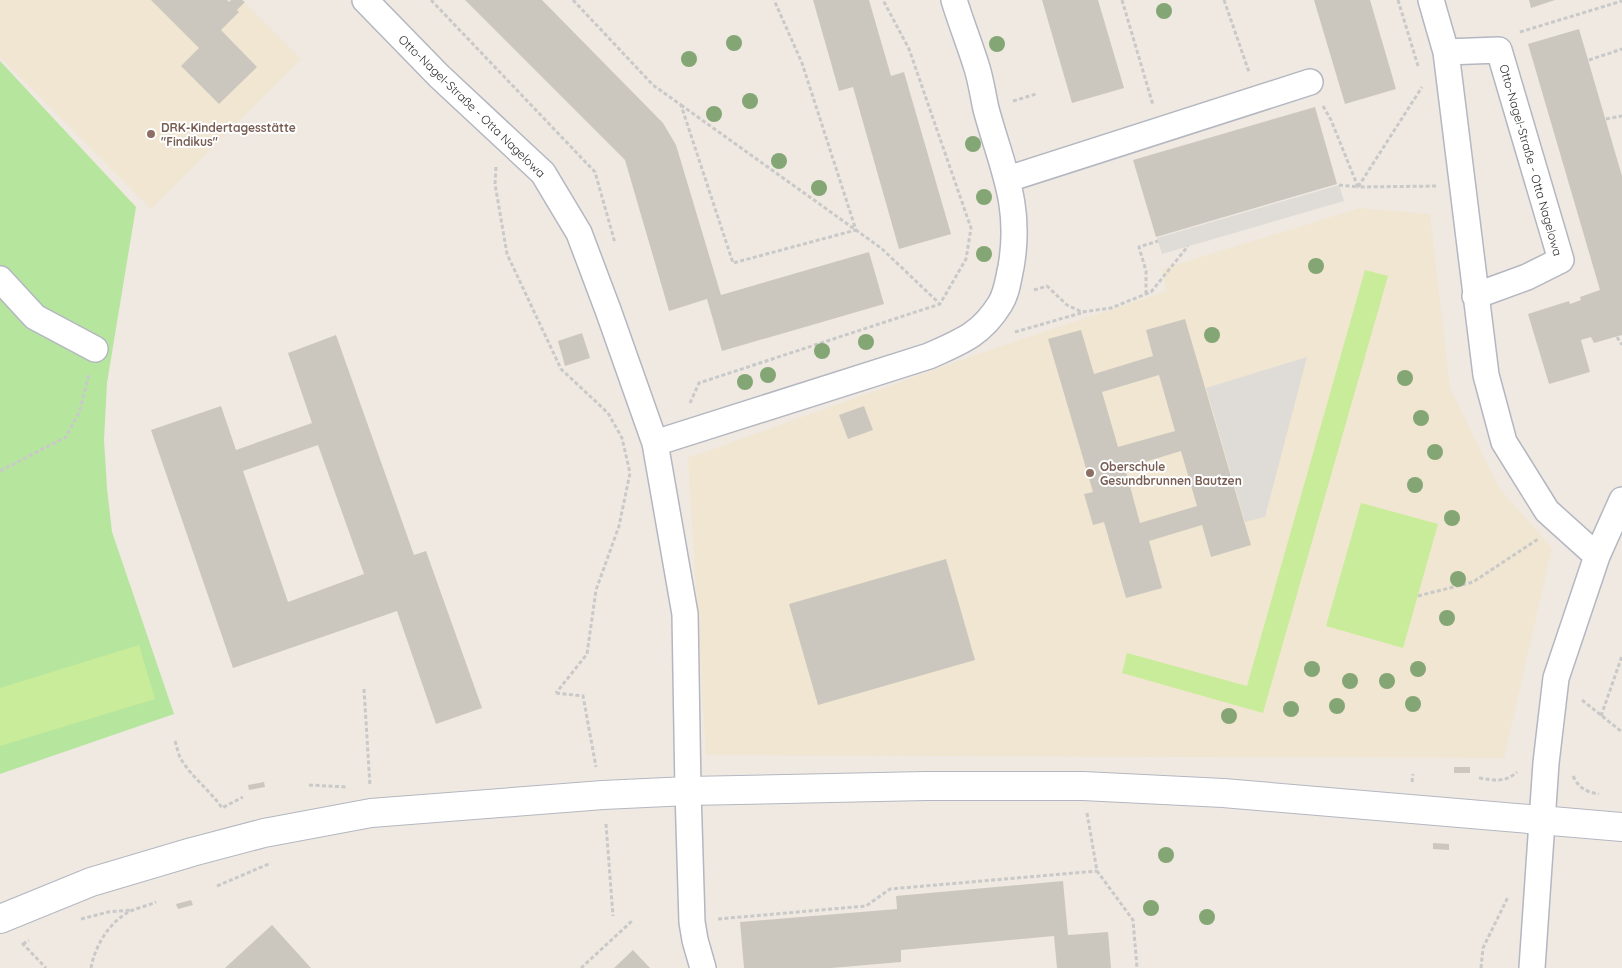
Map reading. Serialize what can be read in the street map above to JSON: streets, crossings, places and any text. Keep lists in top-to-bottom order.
{
  "streets": {
    "street": ["Otto-Nagel-Straße - Otta Nagelowa"]
  },
  "places": ["DRK-Kindertagesstätte \"Findikus\"", "Oberschule Gesundbrunnen Bautzen"]
}
